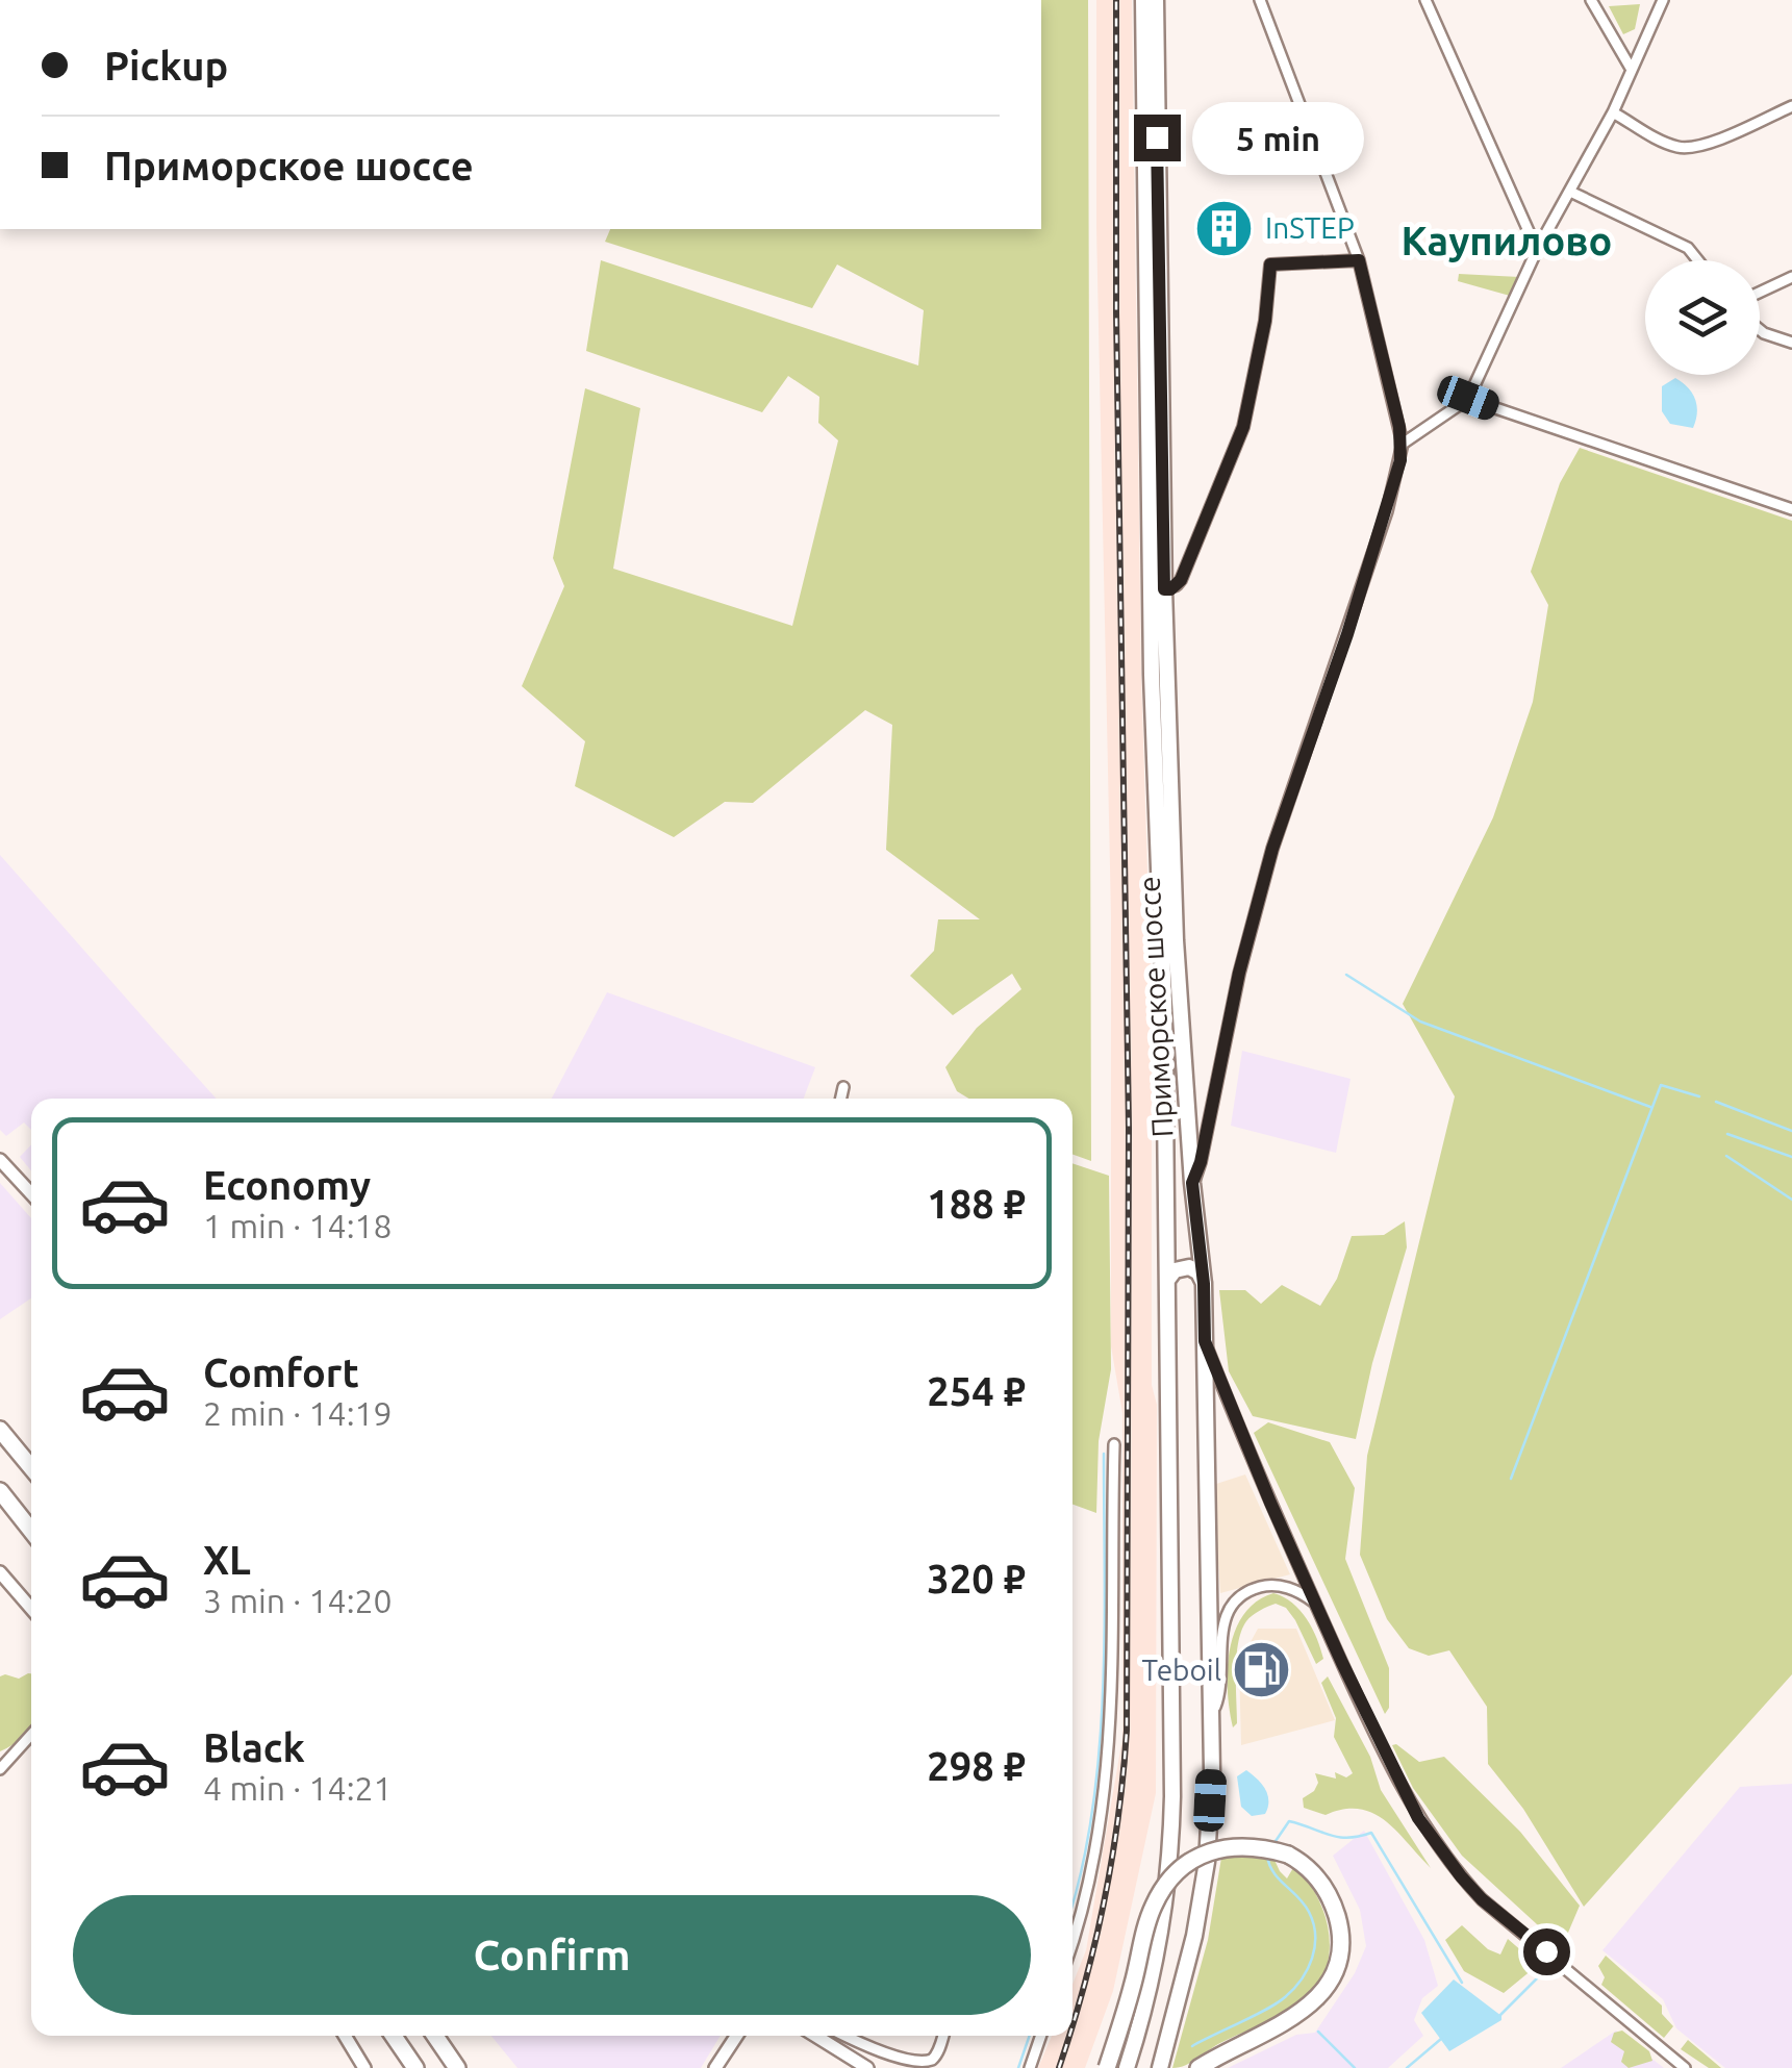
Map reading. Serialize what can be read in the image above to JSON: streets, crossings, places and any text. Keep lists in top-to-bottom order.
{
  "streets": {
    "main road": ["Приморское шоссе"]
  },
  "districts": ["Каупилово"],
  "places": {
    "building": ["InSTEP"],
    "fuel station": ["Teboil"]
  },
  "page": {
    "banner": ["Pickup", "Приморское шоссе"],
    "bubble": "5 min",
    "list": [
      {
        "name": "Economy",
        "note": "1 min · 14:18",
        "value": "188 ₽"
      },
      {
        "name": "Comfort",
        "note": "2 min · 14:19",
        "value": "254 ₽"
      },
      {
        "name": "XL",
        "note": "3 min · 14:20",
        "value": "320 ₽"
      },
      {
        "name": "Black",
        "note": "4 min · 14:21",
        "value": "298 ₽"
      }
    ],
    "buttons": "Confirm"
  }
}
